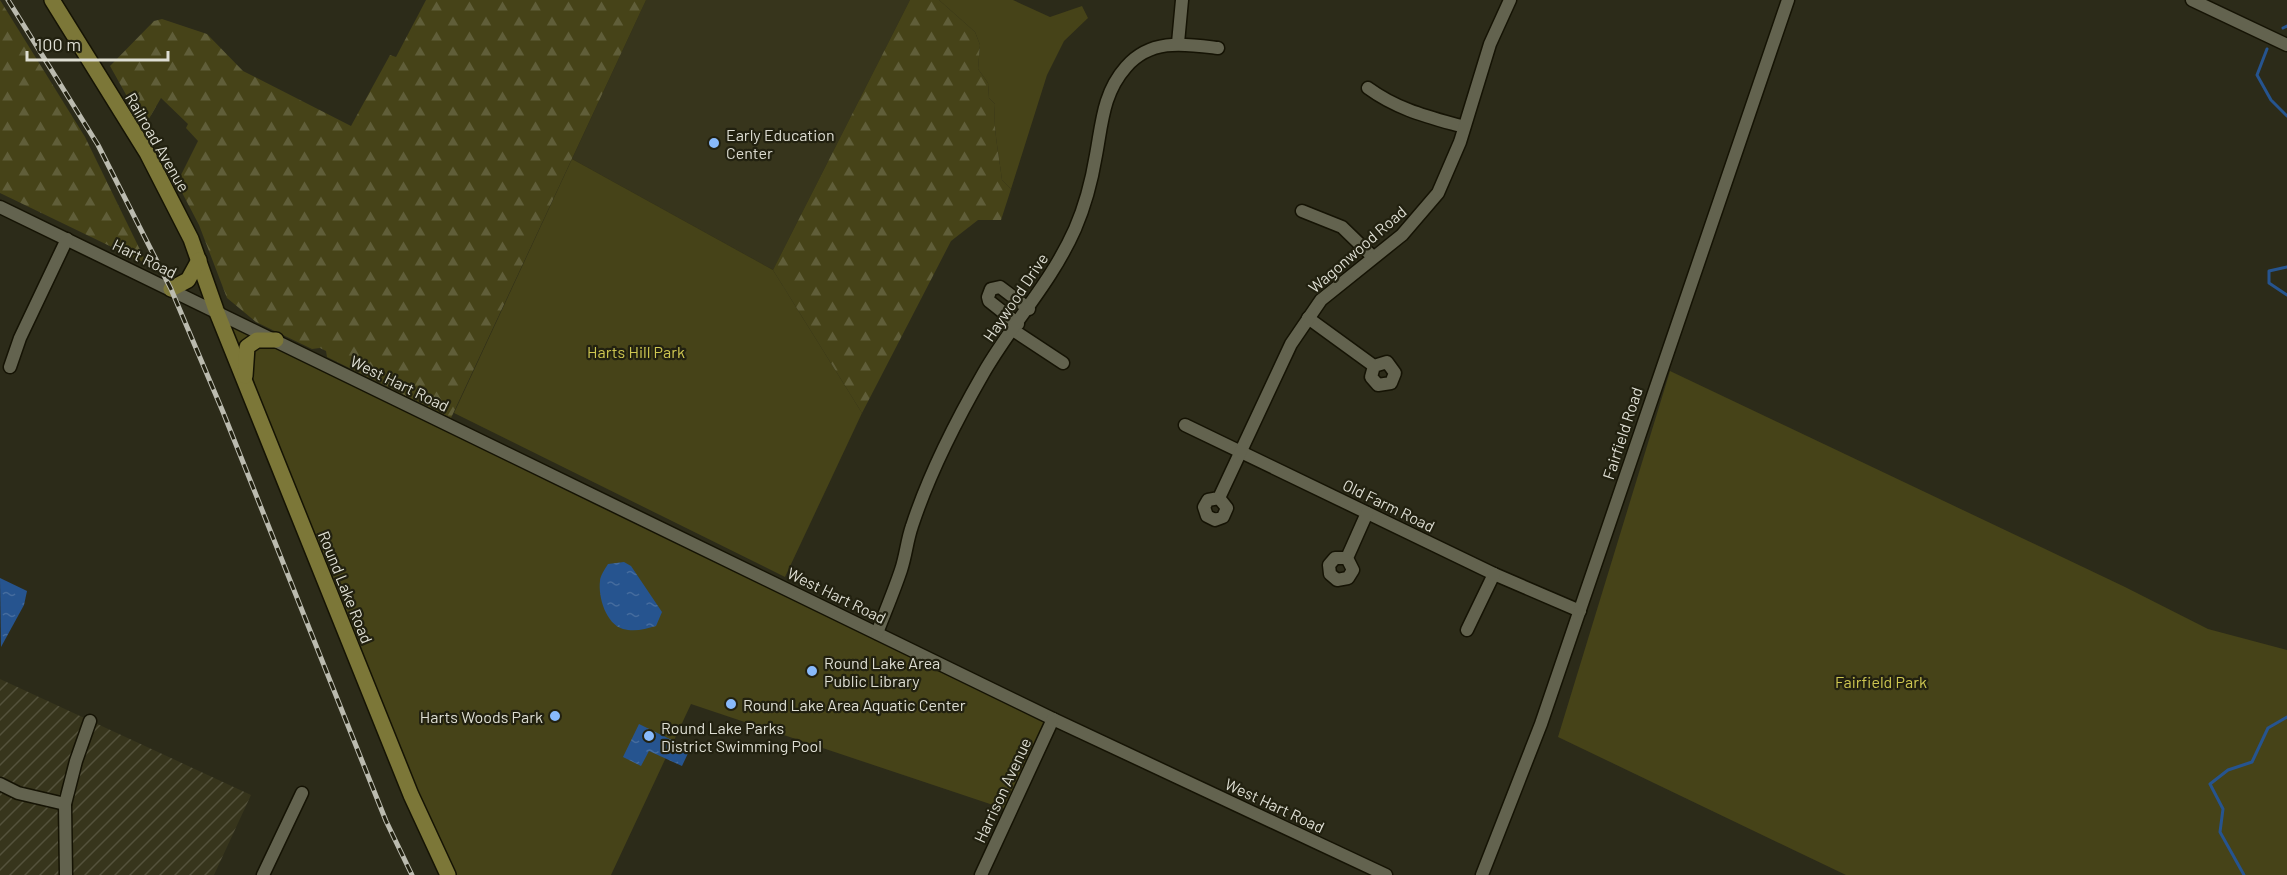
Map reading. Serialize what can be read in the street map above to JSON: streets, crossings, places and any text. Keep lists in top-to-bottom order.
{
  "streets": {
    "main road": ["Railroad Avenue", "Round Lake Road"],
    "street": [
      "Wagonwood Road",
      "Hart Road",
      "Haywood Drive",
      "West Hart Road",
      "Fairfield Road",
      "Old Farm Road",
      "Harrison Avenue"
    ]
  },
  "crossings": [
    ["Railroad Avenue", "Hart Road"],
    ["Railroad Avenue", "Round Lake Road"],
    ["Wagonwood Road", "Old Farm Road"],
    ["Hart Road", "West Hart Road"],
    ["Hart Road", "Round Lake Road"],
    ["Haywood Drive", "West Hart Road"],
    ["West Hart Road", "Harrison Avenue"],
    ["Fairfield Road", "Old Farm Road"]
  ],
  "parks": ["Harts Hill Park", "Fairfield Park"],
  "places": [
    "Early Education Center",
    "Round Lake Area Public Library",
    "Round Lake Area Aquatic Center",
    "Harts Woods Park",
    "Round Lake Parks District Swimming Pool"
  ],
  "scale_bar": "100 m"
}
